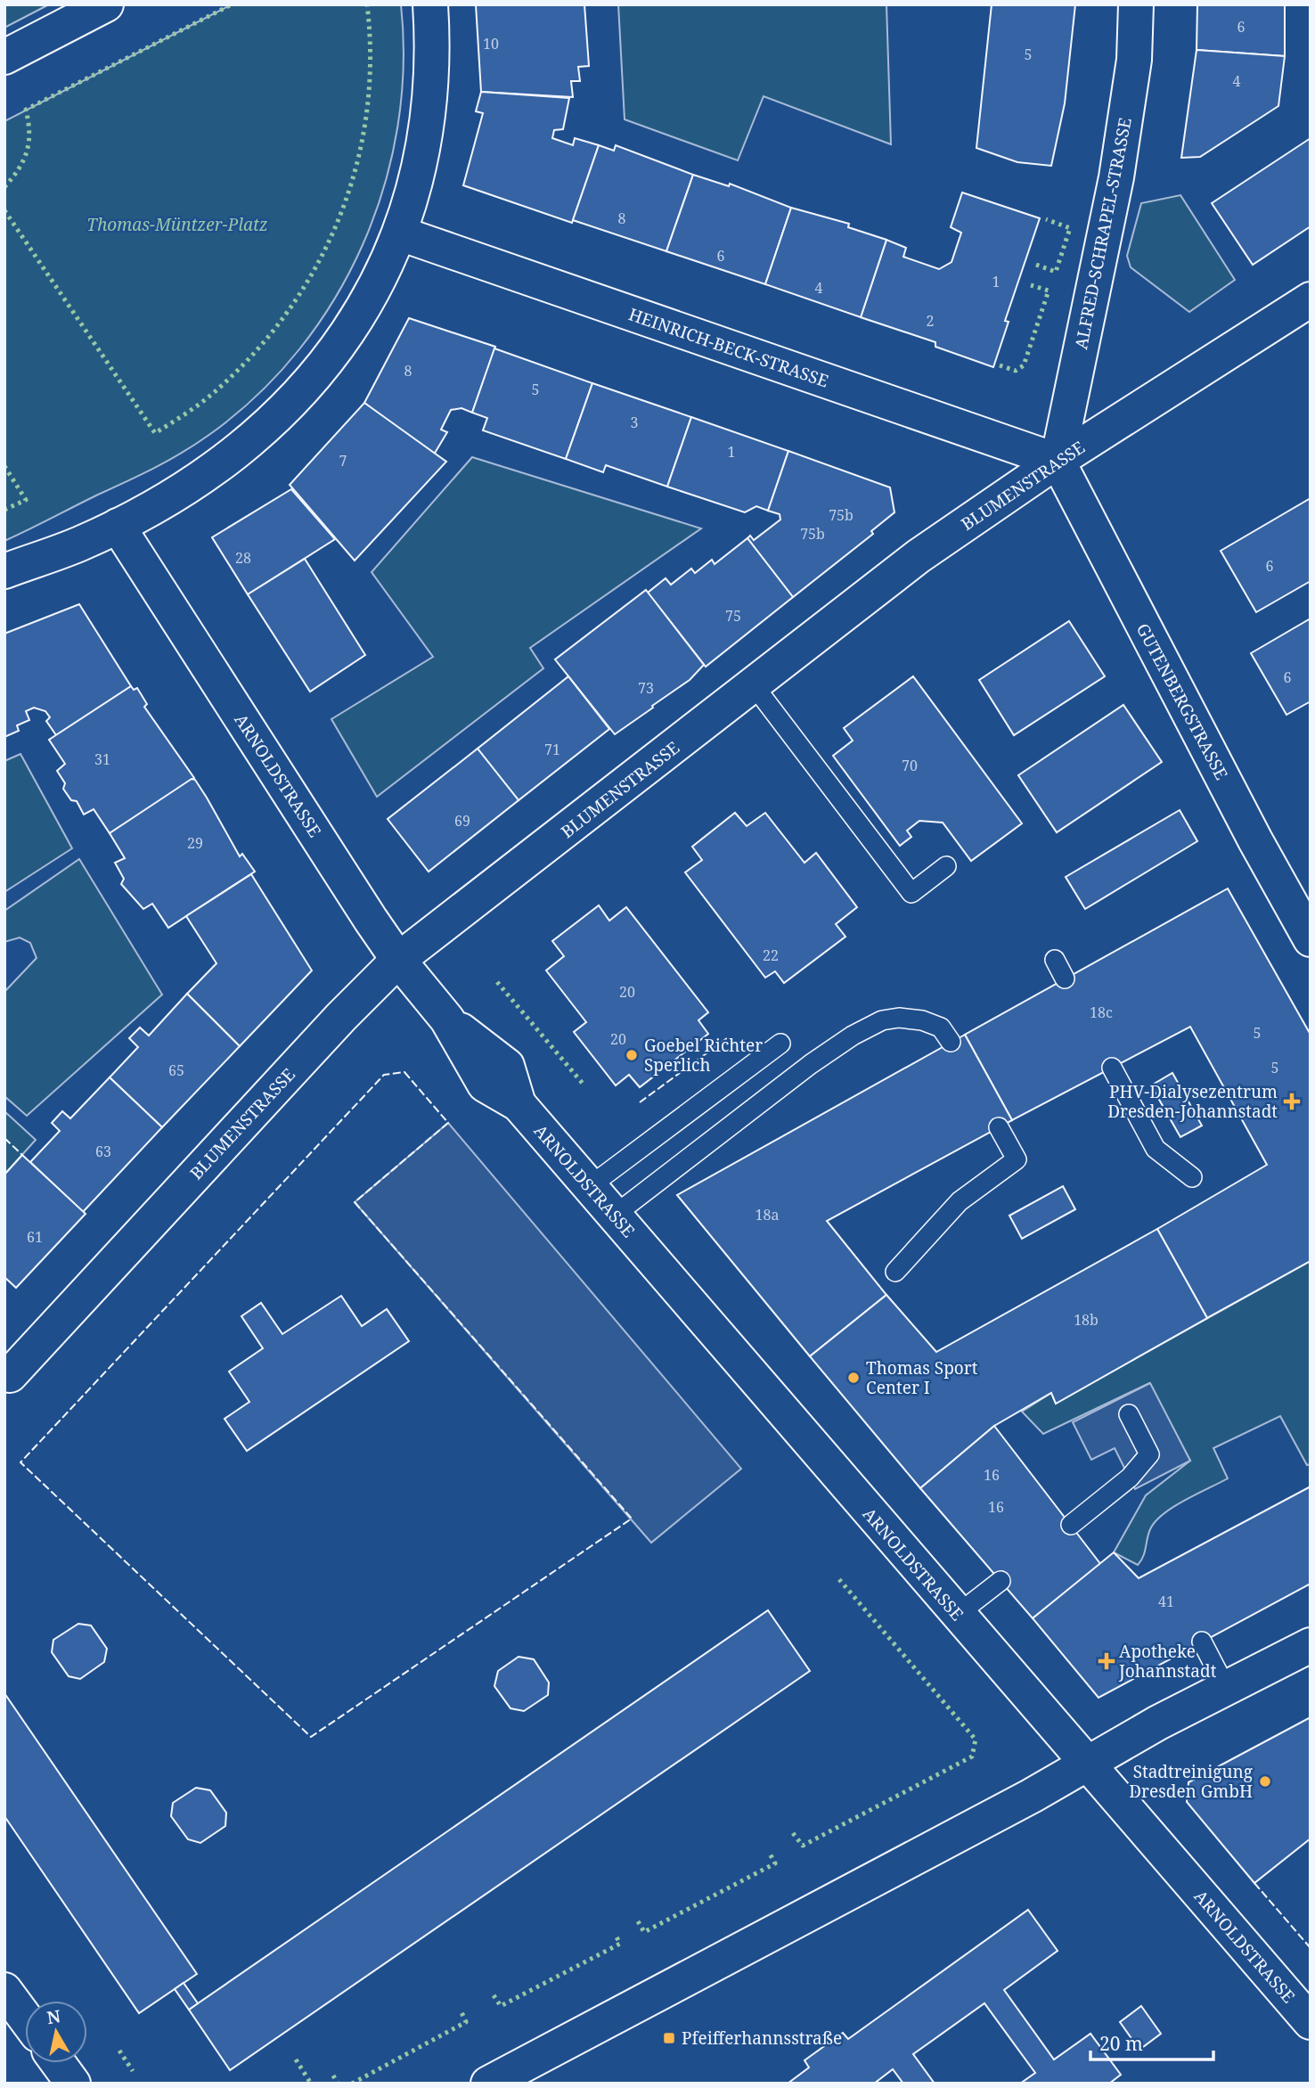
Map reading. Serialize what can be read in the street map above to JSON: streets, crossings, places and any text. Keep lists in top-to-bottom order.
{
  "streets": {
    "street": [
      "ALFRED-SCHRAPEL-STRASSE",
      "HEINRICH-BECK-STRASSE",
      "BLUMENSTRASSE",
      "GUTENBERGSTRASSE",
      "ARNOLDSTRASSE"
    ]
  },
  "crossings": [
    ["ALFRED-SCHRAPEL-STRASSE", "HEINRICH-BECK-STRASSE"],
    ["ALFRED-SCHRAPEL-STRASSE", "BLUMENSTRASSE"],
    ["ALFRED-SCHRAPEL-STRASSE", "GUTENBERGSTRASSE"],
    ["HEINRICH-BECK-STRASSE", "BLUMENSTRASSE"],
    ["HEINRICH-BECK-STRASSE", "GUTENBERGSTRASSE"],
    ["BLUMENSTRASSE", "GUTENBERGSTRASSE"],
    ["BLUMENSTRASSE", "ARNOLDSTRASSE"]
  ],
  "parks": ["Thomas-Müntzer-Platz"],
  "places": {
    "other": ["Goebel Richter Sperlich", "Thomas Sport Center I", "Stadtreinigung Dresden GmbH"],
    "health": ["PHV-Dialysezentrum Dresden-Johannstadt", "Apotheke Johannstadt"],
    "transit": ["Pfeifferhannsstraße"]
  },
  "house_numbers": [
    "6",
    "10",
    "5",
    "4",
    "8",
    "6",
    "1",
    "4",
    "2",
    "8",
    "5",
    "3",
    "1",
    "7",
    "75b",
    "75b",
    "28",
    "6",
    "75",
    "6",
    "73",
    "71",
    "31",
    "70",
    "69",
    "29",
    "22",
    "20",
    "18c",
    "5",
    "20",
    "5",
    "65",
    "63",
    "18a",
    "61",
    "18b",
    "16",
    "16",
    "41"
  ],
  "scale_bar": "20 m",
  "north": "top"
}
